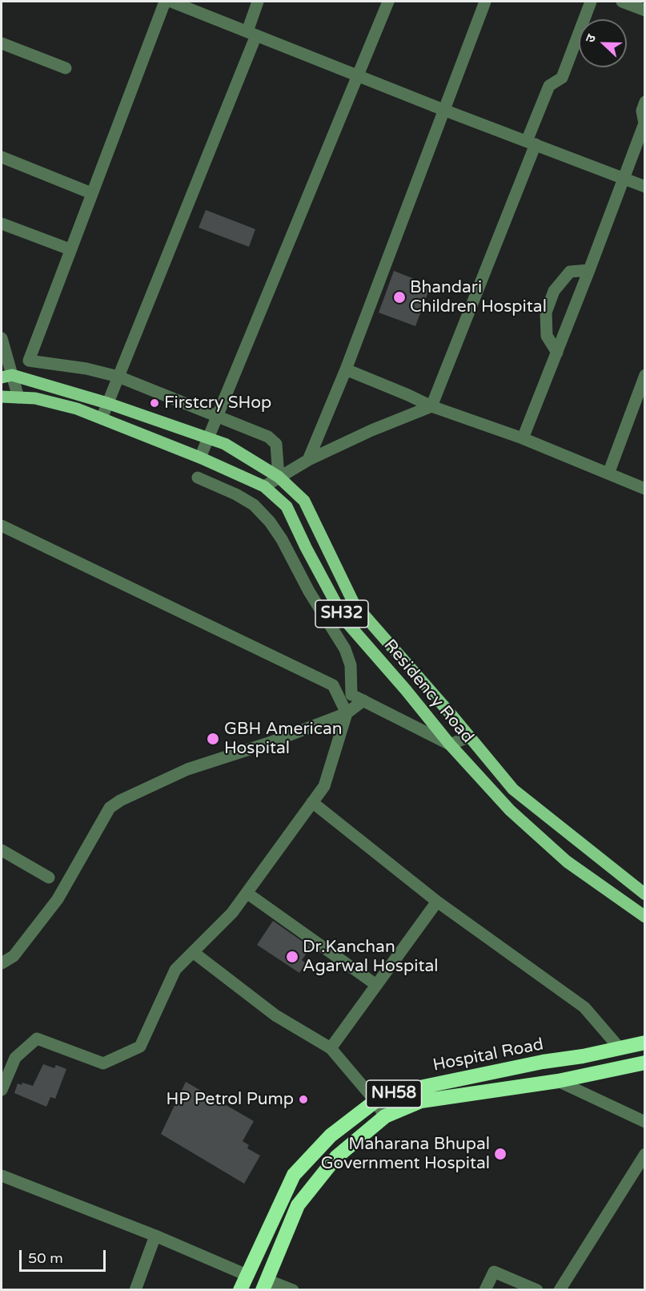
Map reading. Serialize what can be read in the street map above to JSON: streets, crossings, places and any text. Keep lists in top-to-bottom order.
{
  "streets": {
    "highway": ["Hospital Road", "NH58"],
    "main road": ["SH32", "Residency Road"]
  },
  "places": [
    "Bhandari Children Hospital",
    "Firstcry SHop",
    "GBH American Hospital",
    "Dr.Kanchan Agarwal Hospital",
    "HP Petrol Pump",
    "Maharana Bhupal Government Hospital"
  ],
  "scale_bar": "50 m",
  "north": "left"
}
